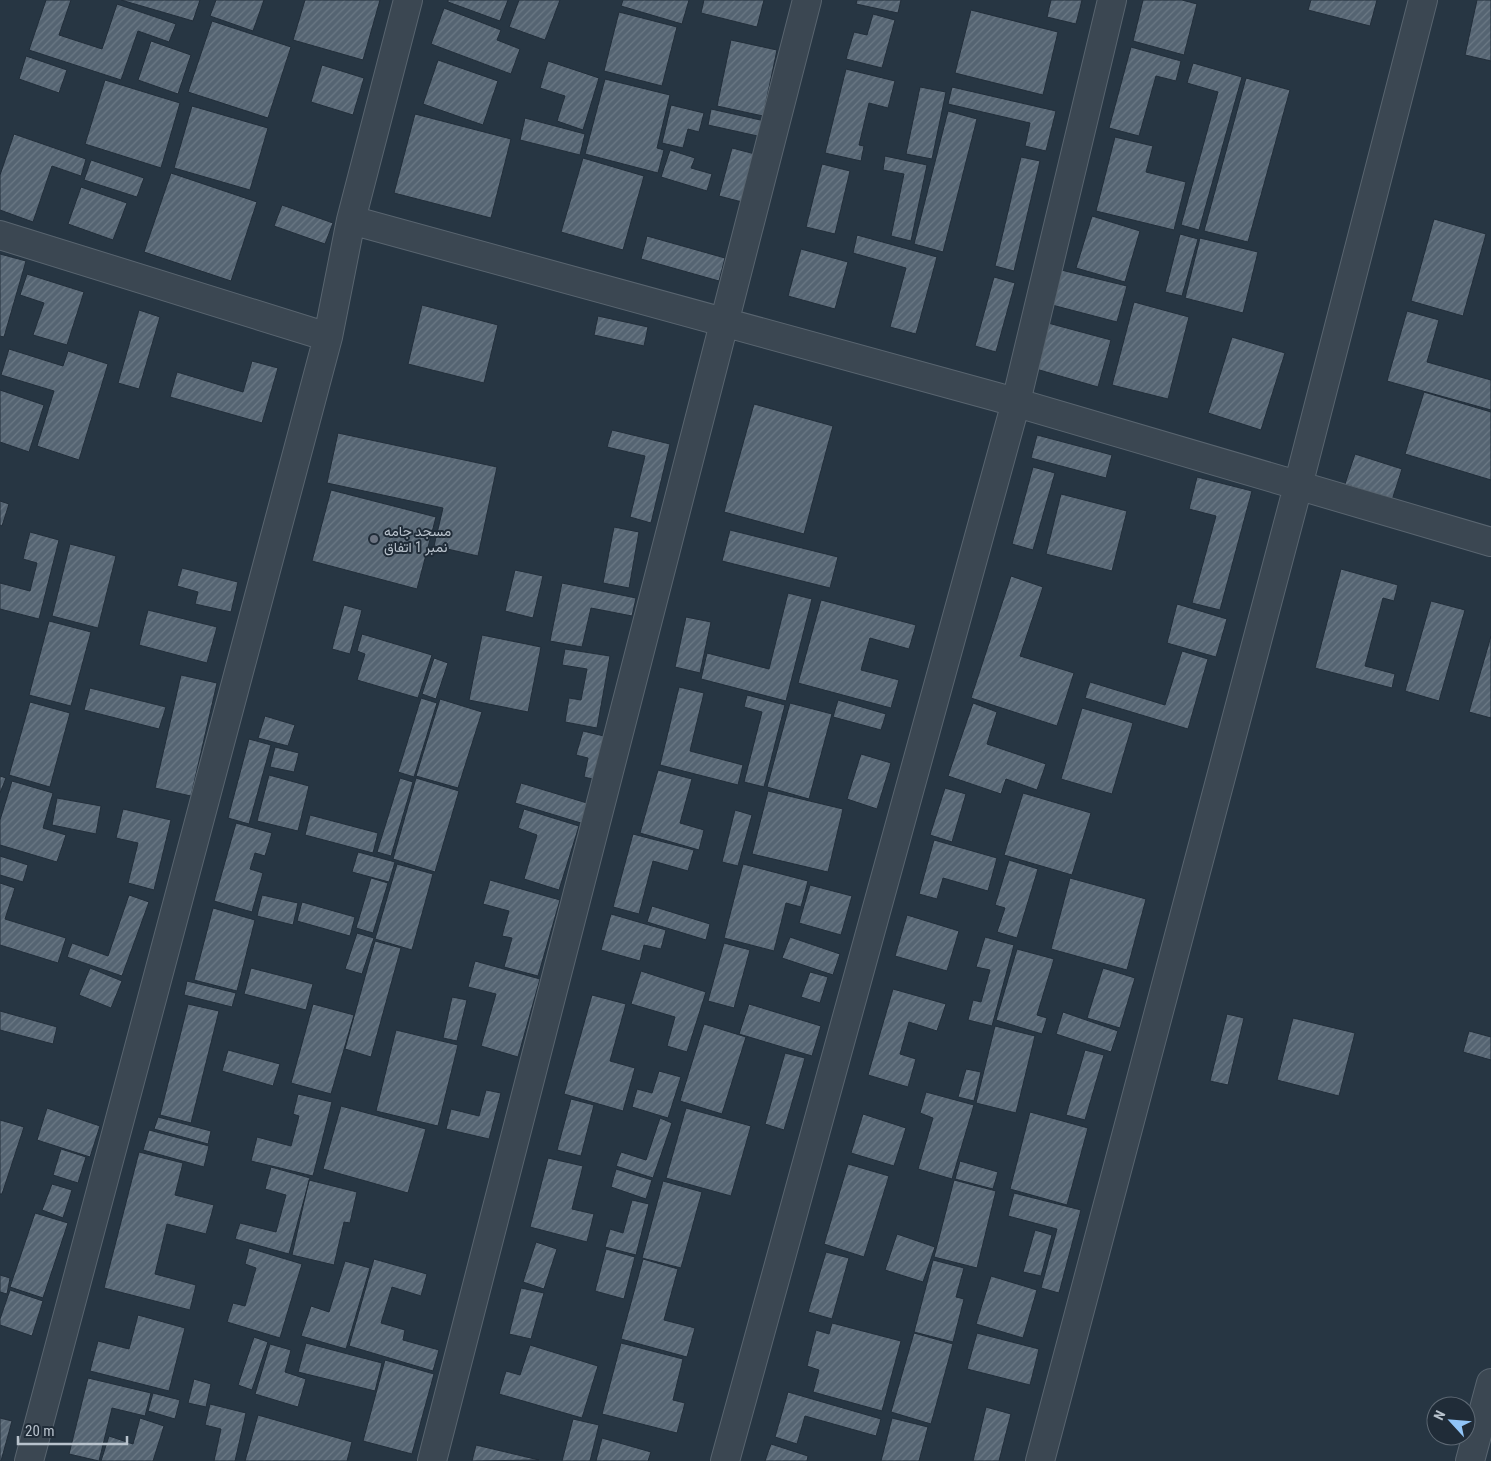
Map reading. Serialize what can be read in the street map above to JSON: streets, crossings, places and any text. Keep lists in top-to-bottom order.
{
  "places": ["مسجد جامه نمبر 1 اتفاق"],
  "scale_bar": "20 m",
  "north": "top left"
}
